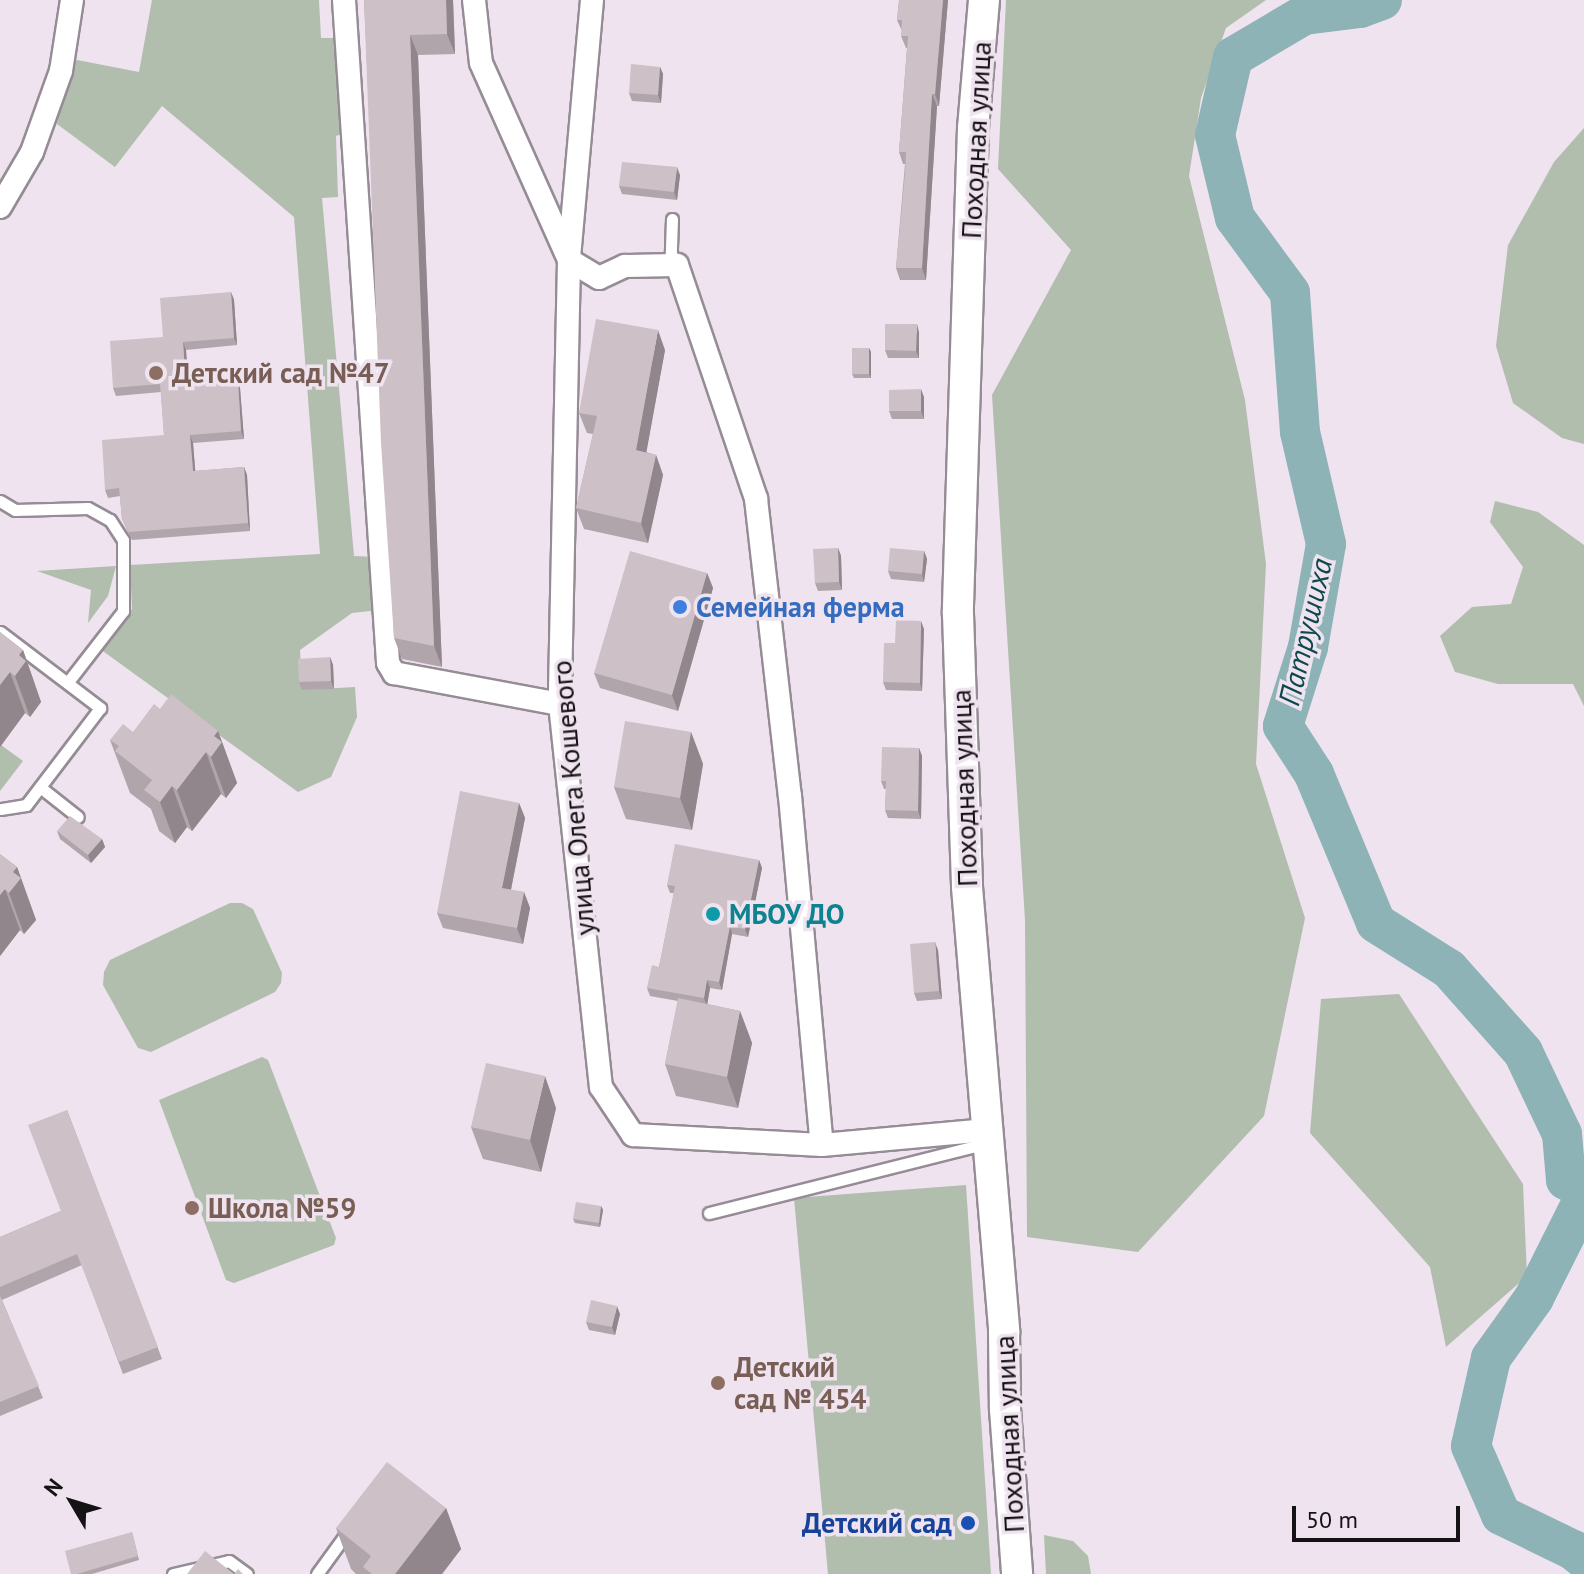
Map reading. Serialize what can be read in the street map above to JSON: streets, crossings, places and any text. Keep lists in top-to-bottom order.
{
  "streets": {
    "main road": ["Походная улица"],
    "street": ["улица Олега Кошевого"]
  },
  "crossings": [
    ["Походная улица", "улица Олега Кошевого"]
  ],
  "water": ["Патрушиха"],
  "places": [
    "Детский сад №47",
    "Семейная ферма",
    "МБОУ ДО",
    "Школа №59",
    "Детский сад № 454",
    "Детский сад"
  ],
  "scale_bar": "50 m",
  "north": "top left"
}
